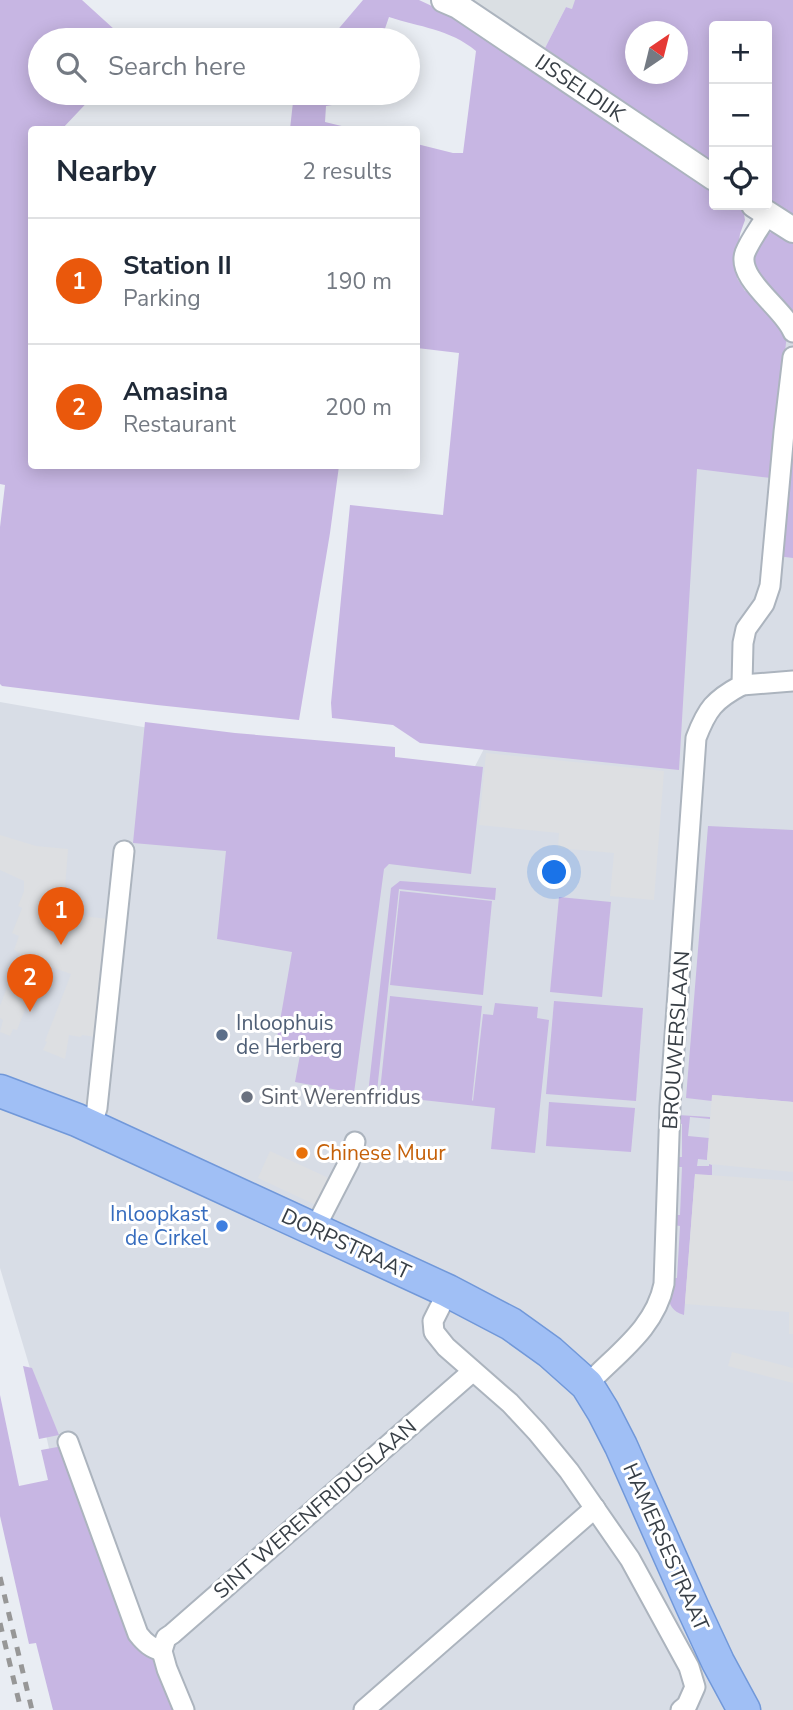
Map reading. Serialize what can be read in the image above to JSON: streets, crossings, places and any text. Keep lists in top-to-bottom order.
{
  "streets": {
    "main road": ["DORPSTRAAT", "HAMERSESTRAAT"],
    "street": ["IJSSELDIJK", "BROUWERSLAAN", "SINT WERENFRIDUSLAAN"]
  },
  "crossings": [
    ["BROUWERSLAAN", "DORPSTRAAT"],
    ["BROUWERSLAAN", "HAMERSESTRAAT"],
    ["DORPSTRAAT", "HAMERSESTRAAT"]
  ],
  "places": [
    "Inloophuis de Herberg",
    "Sint Werenfridus",
    "Chinese Muur",
    "Inloopkast de Cirkel"
  ],
  "north": "top right",
  "page": {
    "map_buttons": ["+", "−"],
    "search": "Search here",
    "heading": ["Nearby", "2 results"],
    "list": [
      {
        "mark": "1",
        "name": "Station II",
        "note": "Parking",
        "value": "190 m"
      },
      {
        "mark": "2",
        "name": "Amasina",
        "note": "Restaurant",
        "value": "200 m"
      }
    ],
    "pins": ["1", "2"]
  }
}
